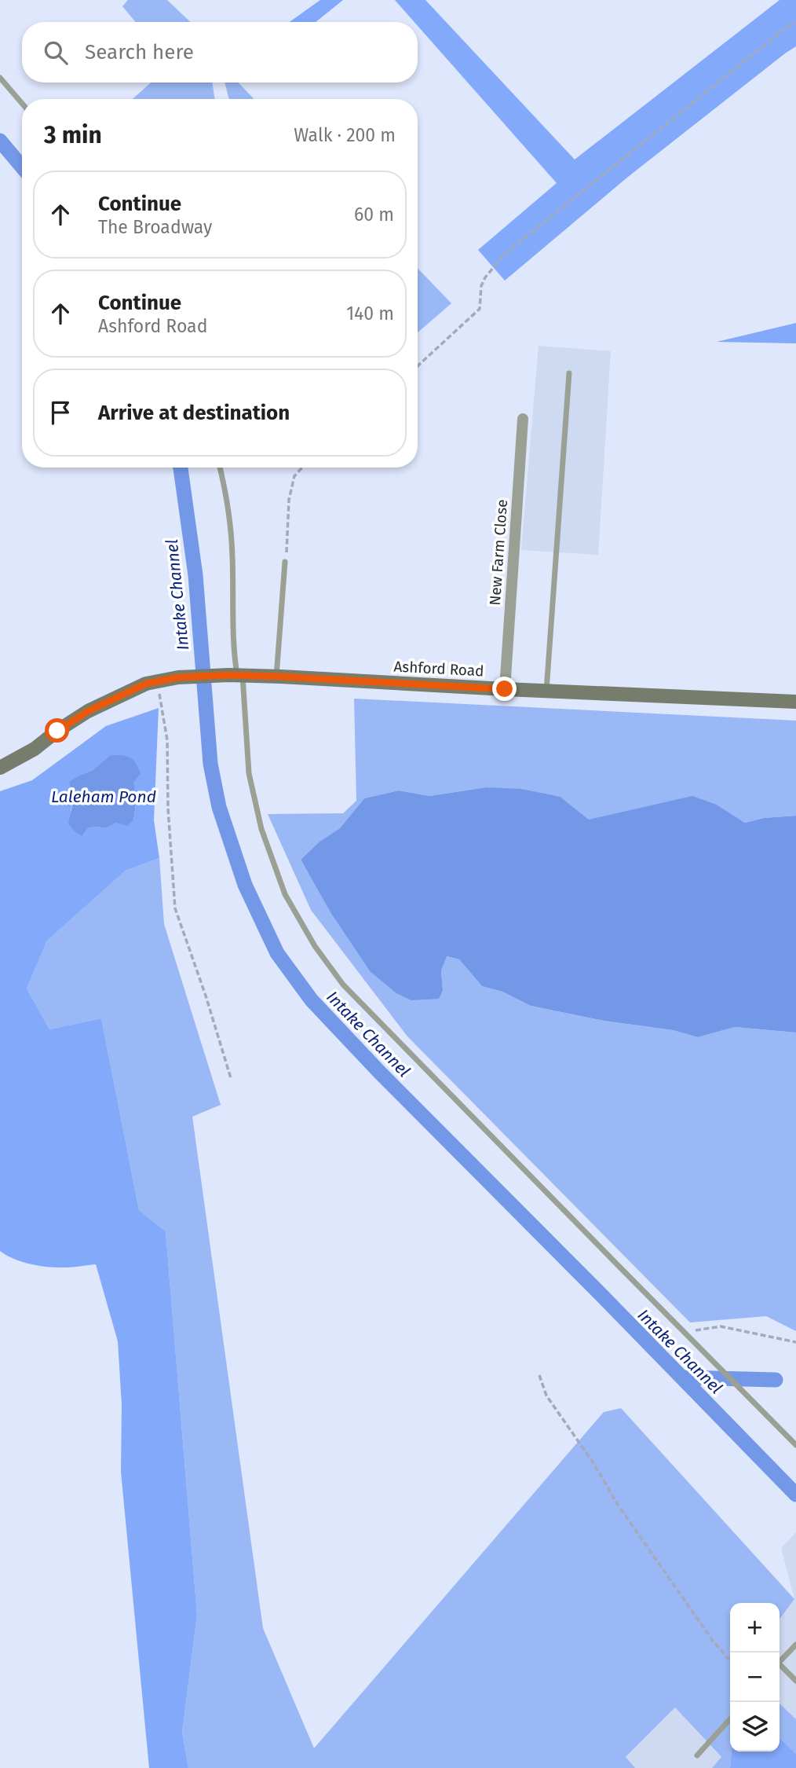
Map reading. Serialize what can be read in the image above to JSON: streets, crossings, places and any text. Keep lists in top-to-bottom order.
{
  "streets": {
    "main road": ["Ashford Road"],
    "street": ["New Farm Close"]
  },
  "crossings": [
    ["New Farm Close", "Ashford Road"]
  ],
  "water": ["Intake Channel", "Laleham Pond"],
  "page": {
    "search": "Search here",
    "heading": ["3 min", "Walk · 200 m"],
    "list": [
      ["Continue", "The Broadway", "60 m"],
      ["Continue", "Ashford Road", "140 m"],
      "Arrive at destination"
    ],
    "map_buttons": ["+", "−"]
  }
}
